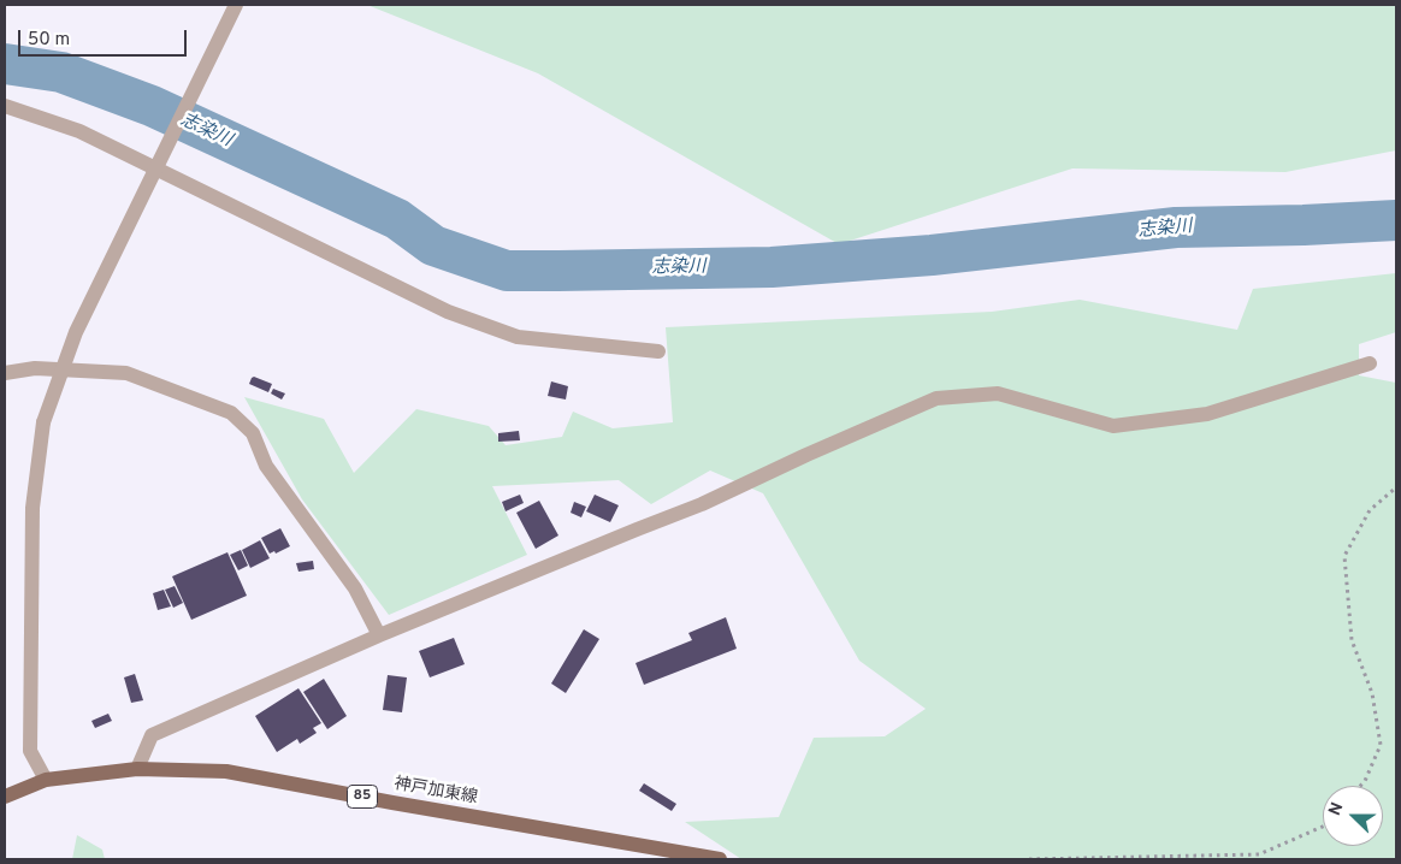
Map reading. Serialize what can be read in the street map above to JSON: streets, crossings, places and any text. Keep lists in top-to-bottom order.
{
  "streets": {
    "main road": ["神戸加東線", "85"]
  },
  "water": ["志染川"],
  "scale_bar": "50 m",
  "north": "left"
}
